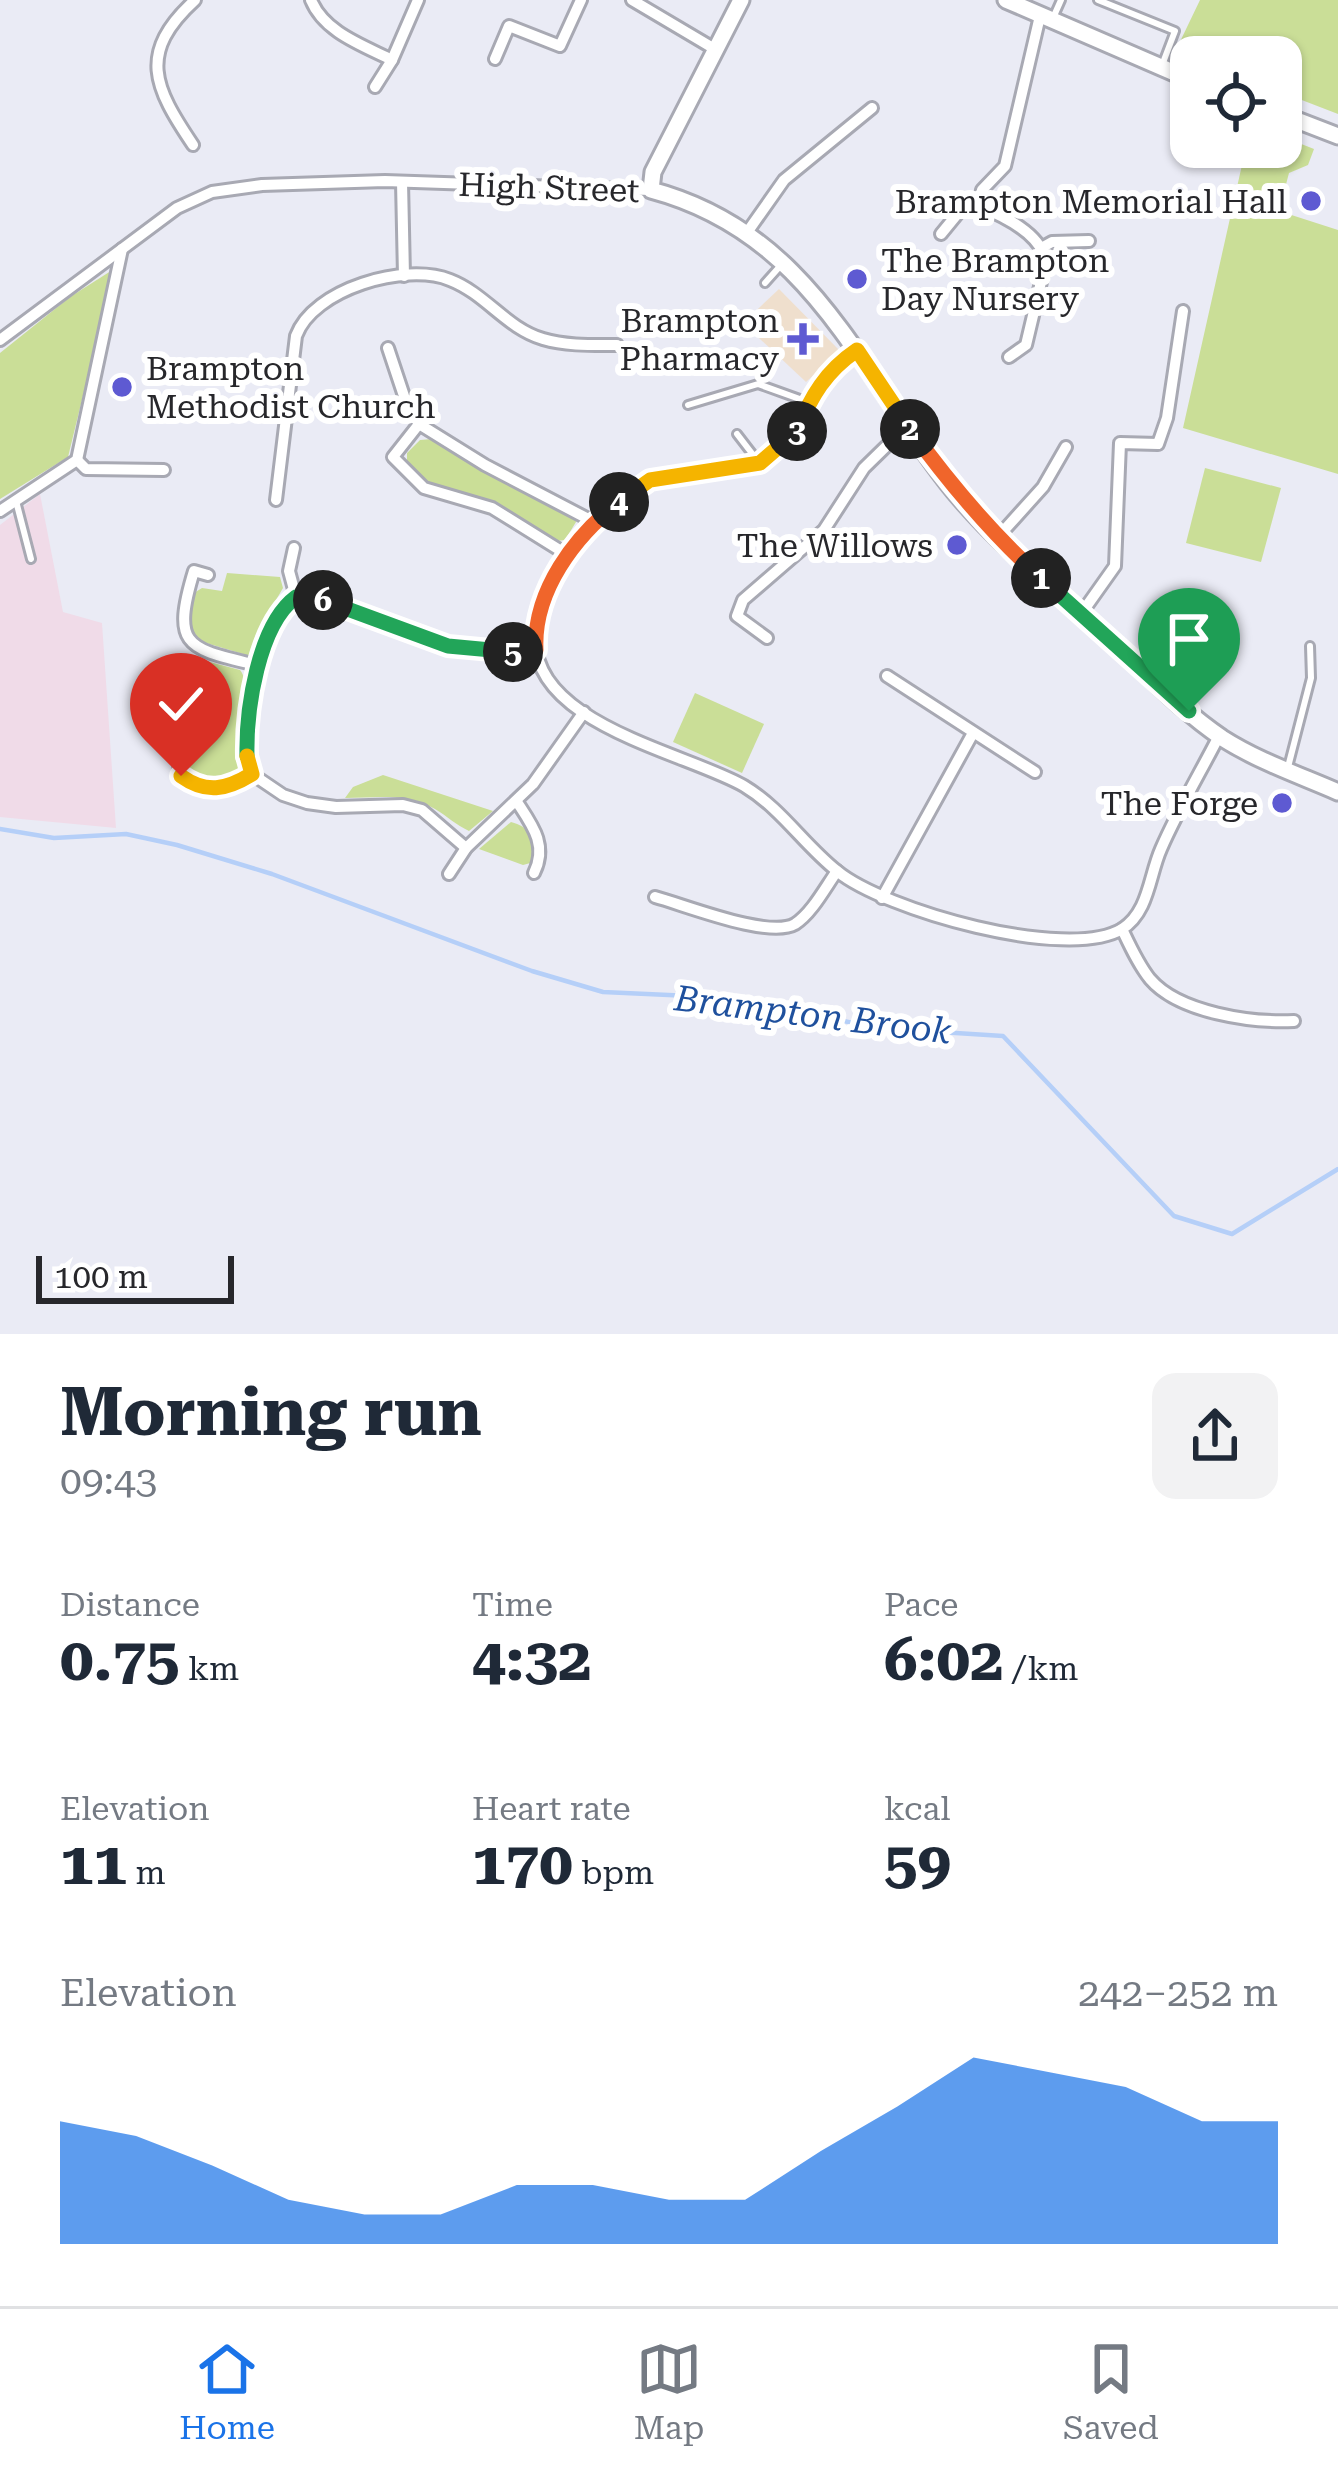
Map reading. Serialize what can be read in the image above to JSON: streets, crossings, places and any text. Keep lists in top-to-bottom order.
{
  "streets": {
    "street": ["High Street"]
  },
  "water": ["Brampton Brook"],
  "places": {
    "other": [
      "Brampton Memorial Hall",
      "The Brampton Day Nursery",
      "Brampton Methodist Church",
      "The Willows",
      "The Forge"
    ],
    "health": ["Brampton Pharmacy"]
  },
  "scale_bar": "100 m",
  "page": {
    "pins": [
      "2",
      "3",
      "4",
      "1",
      "6",
      "5"
    ],
    "scale": "100 m",
    "heading": ["Morning run", "09:43"],
    "stats": [
      ["Distance", "0.75 km"],
      ["Time", "4:32"],
      ["Pace", "6:02 /km"],
      ["Elevation", "11 m"],
      ["Heart rate", "170 bpm"],
      ["kcal", "59"]
    ],
    "chart": ["Elevation", "242–252 m"],
    "tabs": ["Home", "Map", "Saved"]
  }
}
